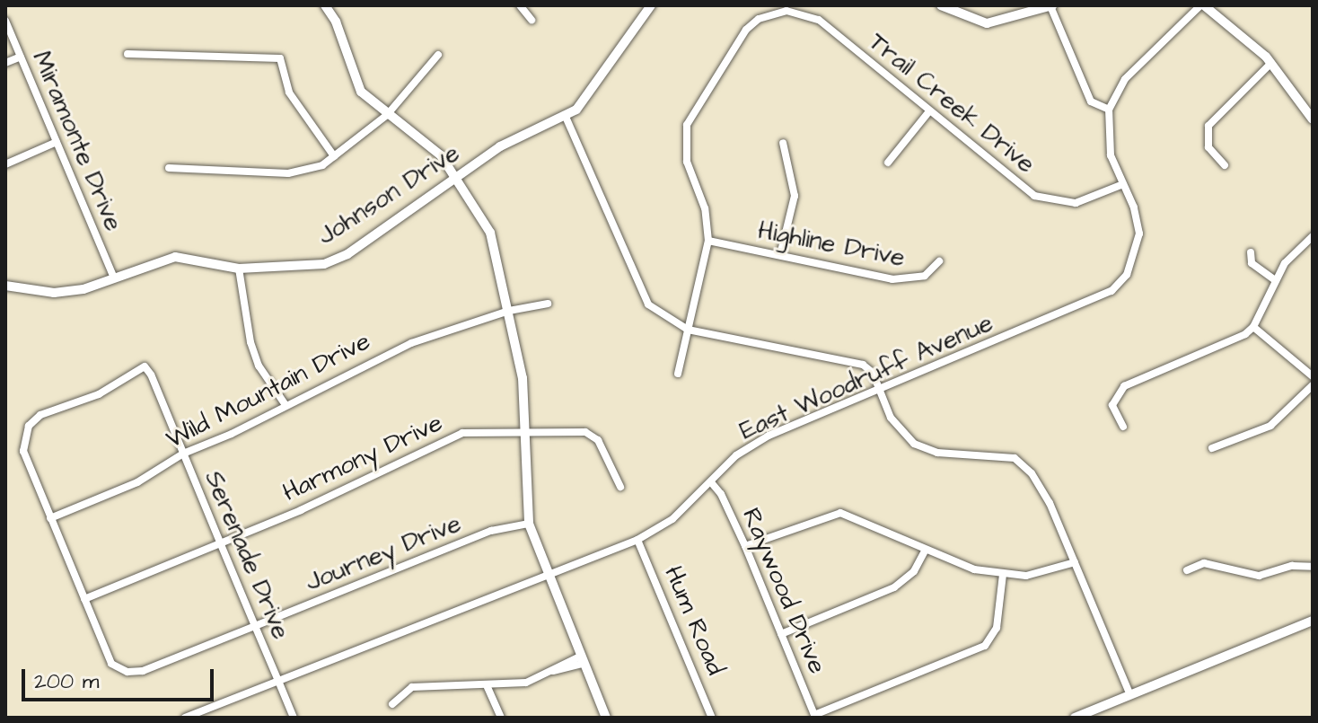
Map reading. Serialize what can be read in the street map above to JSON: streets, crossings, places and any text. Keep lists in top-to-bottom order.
{
  "streets": {
    "street": [
      "Trail Creek Drive",
      "Miramonte Drive",
      "Johnson Drive",
      "Highline Drive",
      "East Woodruff Avenue",
      "Wild Mountain Drive",
      "Harmony Drive",
      "Journey Drive",
      "Serenade Drive",
      "Raywood Drive",
      "Hum Road"
    ]
  },
  "crossings": [
    ["Trail Creek Drive", "Highline Drive"],
    ["Trail Creek Drive", "East Woodruff Avenue"],
    ["Miramonte Drive", "Johnson Drive"],
    ["East Woodruff Avenue", "Serenade Drive"],
    ["East Woodruff Avenue", "Raywood Drive"],
    ["East Woodruff Avenue", "Hum Road"],
    ["Wild Mountain Drive", "Journey Drive"],
    ["Wild Mountain Drive", "Serenade Drive"],
    ["Harmony Drive", "Journey Drive"],
    ["Harmony Drive", "Serenade Drive"],
    ["Journey Drive", "Serenade Drive"]
  ],
  "scale_bar": "200 m"
}
